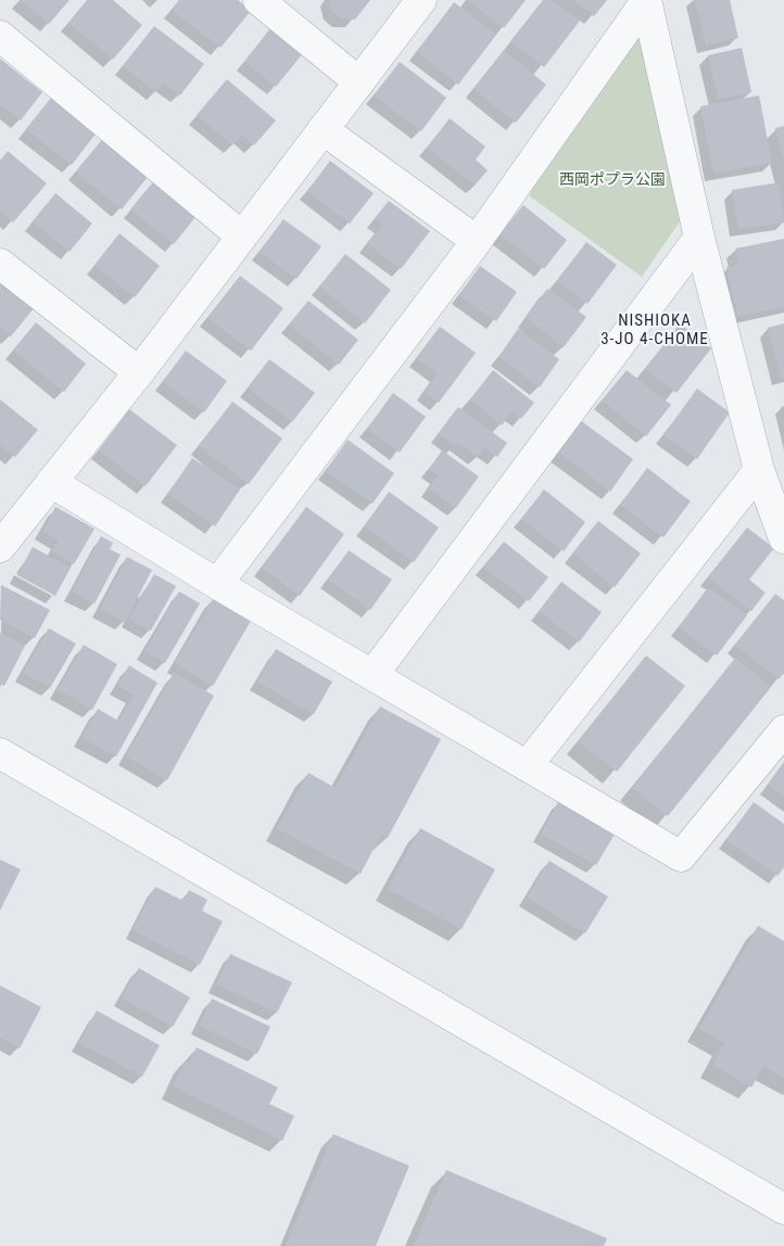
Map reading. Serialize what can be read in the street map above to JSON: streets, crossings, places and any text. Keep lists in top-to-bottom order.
{
  "districts": ["NISHIOKA 3-JO 4-CHOME"],
  "parks": ["西岡ポプラ公園"]
}
